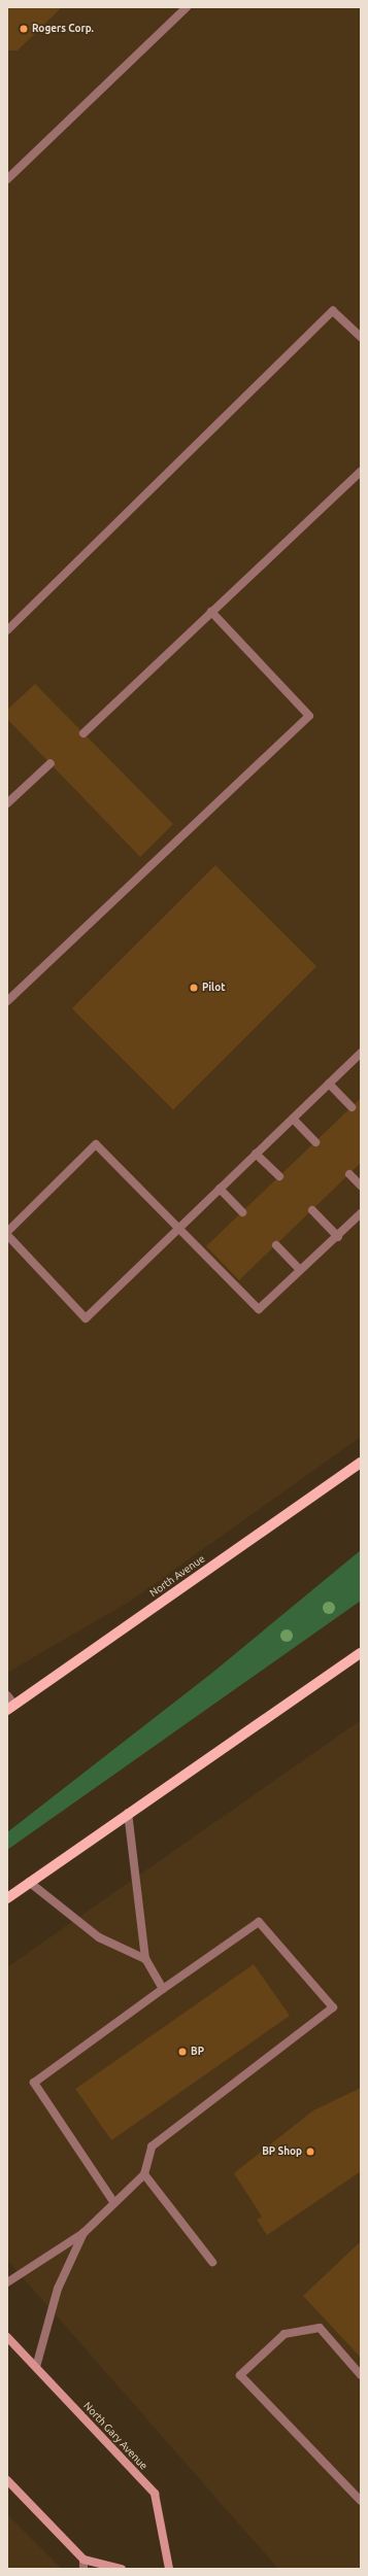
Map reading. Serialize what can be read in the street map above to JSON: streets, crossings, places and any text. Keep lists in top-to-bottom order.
{
  "streets": {
    "main road": ["North Avenue"],
    "street": ["North Gary Avenue"]
  },
  "places": [
    "Rogers Corp.",
    "Pilot",
    "BP",
    "BP Shop"
  ]
}
